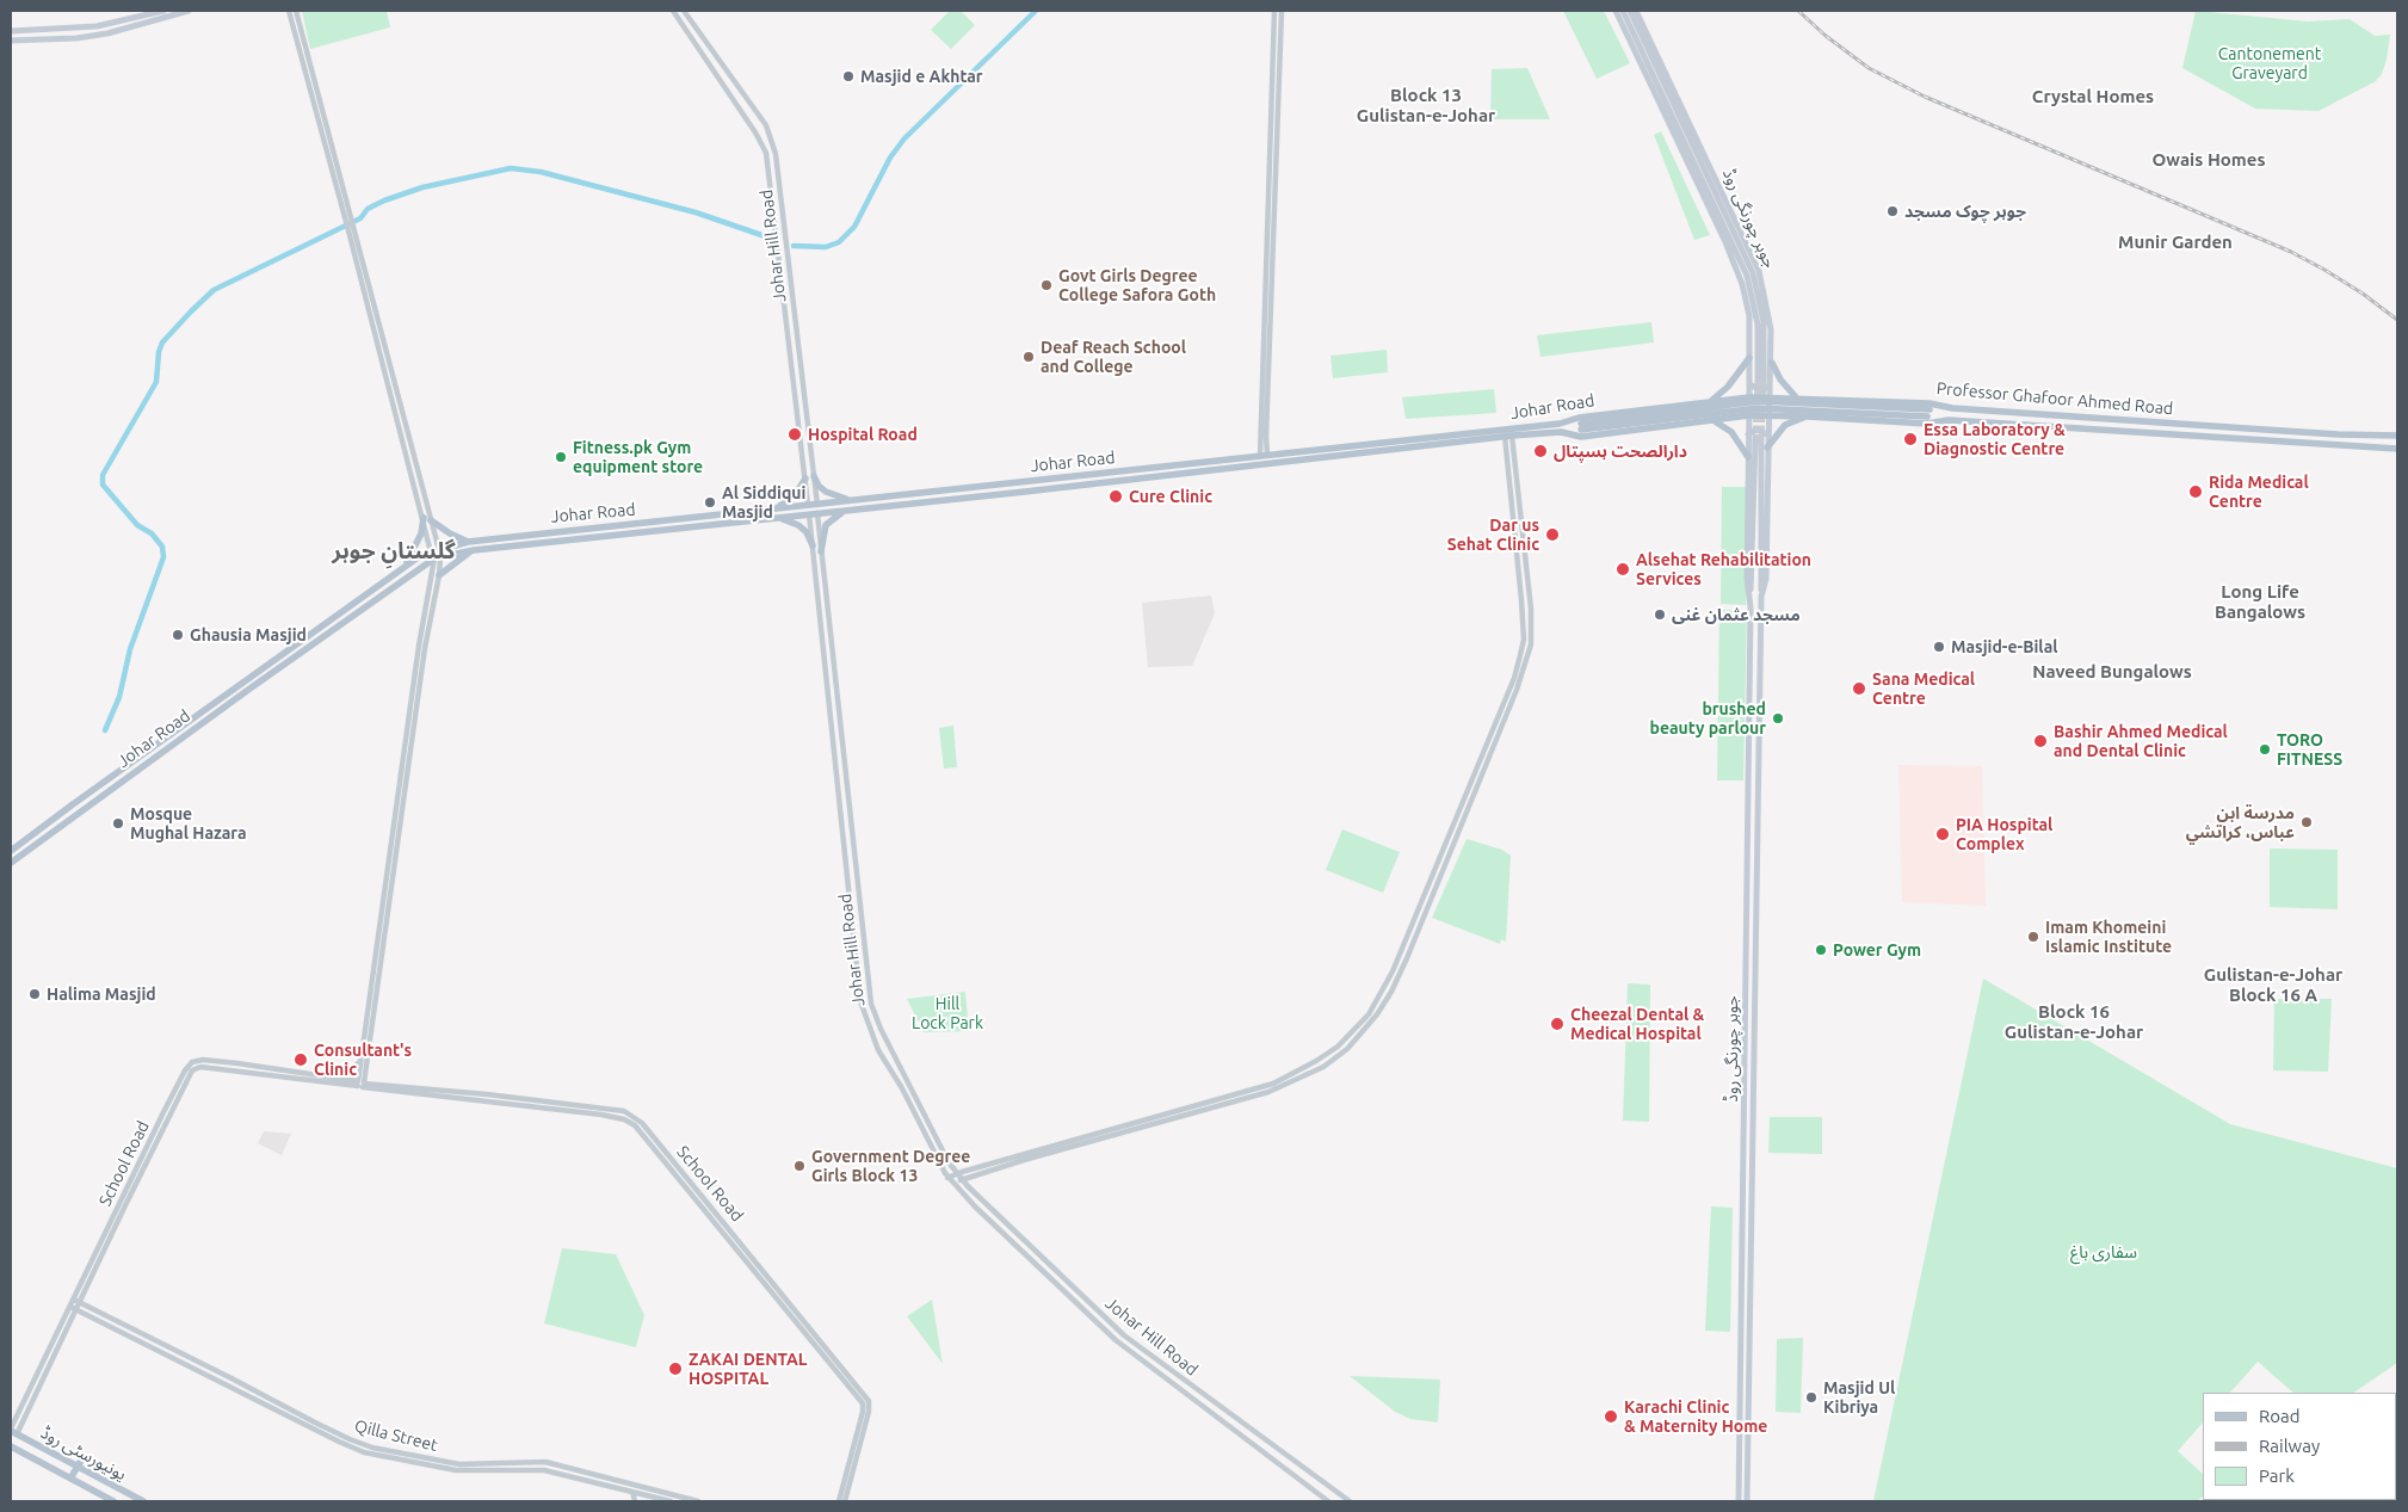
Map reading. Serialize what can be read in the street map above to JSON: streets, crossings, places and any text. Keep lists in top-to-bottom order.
{
  "streets": {
    "main road": [
      "جوہر چورنگی روڈ",
      "Professor Ghafoor Ahmed Road",
      "Johar Road",
      "یونیورسٹی روڈ"
    ],
    "street": ["Johar Hill Road", "School Road", "Qilla Street"]
  },
  "crossings": [
    ["جوہر چورنگی روڈ", "Professor Ghafoor Ahmed Road"],
    ["جوہر چورنگی روڈ", "Johar Road"],
    ["Johar Hill Road", "Johar Road"],
    ["Professor Ghafoor Ahmed Road", "Johar Road"],
    ["School Road", "Qilla Street"],
    ["School Road", "یونیورسٹی روڈ"]
  ],
  "districts": [
    "Block 13 Gulistan-e-Johar",
    "Crystal Homes",
    "Owais Homes",
    "Munir Garden",
    "گلستانِ جوہر",
    "Long Life Bangalows",
    "Naveed Bungalows",
    "Gulistan-e-Johar Block 16 A",
    "Block 16 Gulistan-e-Johar"
  ],
  "parks": ["Cantonement Graveyard", "Hill Lock Park", "سفاری باغ"],
  "places": [
    "Masjid e Akhtar",
    "جوہر چوک مسجد",
    "Govt Girls Degree College Safora Goth",
    "Deaf Reach School and College",
    "Hospital Road",
    "Essa Laboratory & Diagnostic Centre",
    "دارالصحت ہسپتال",
    "Fitness.pk Gym equipment store",
    "Rida Medical Centre",
    "Cure Clinic",
    "Al Siddiqui Masjid",
    "Dar us Sehat Clinic",
    "Alsehat Rehabilitation Services",
    "مسجد عثمان غنی",
    "Ghausia Masjid",
    "Masjid-e-Bilal",
    "Sana Medical Centre",
    "brushed beauty parlour",
    "Bashir Ahmed Medical and Dental Clinic",
    "TORO FITNESS",
    "مدرسة ابن عباس، كراتشي",
    "Mosque Mughal Hazara",
    "PIA Hospital Complex",
    "Imam Khomeini Islamic Institute",
    "Power Gym",
    "Halima Masjid",
    "Cheezal Dental & Medical Hospital",
    "Consultant's Clinic",
    "Government Degree Girls Block 13",
    "ZAKAI DENTAL HOSPITAL",
    "Masjid Ul Kibriya",
    "Karachi Clinic & Maternity Home"
  ],
  "legend": ["Road", "Railway", "Park"]
}
